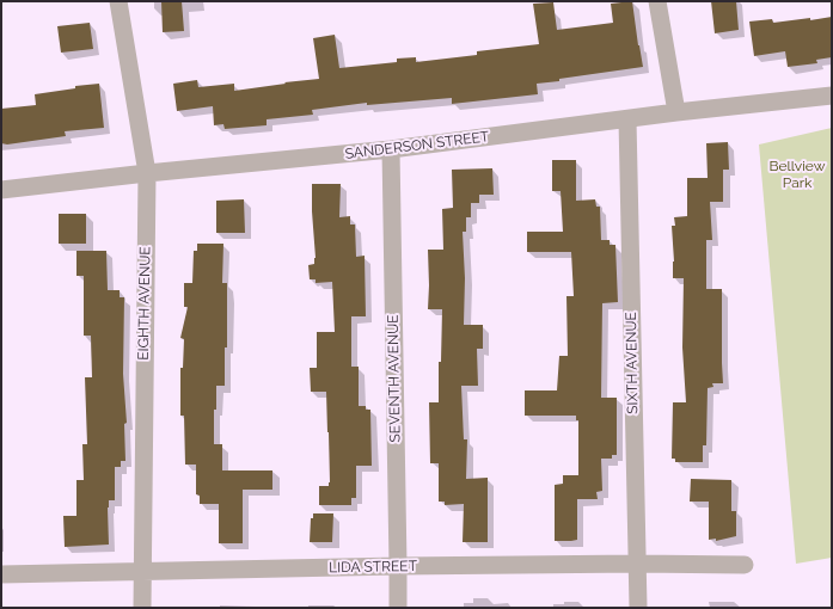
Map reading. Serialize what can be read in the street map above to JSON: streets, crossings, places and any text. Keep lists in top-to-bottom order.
{
  "streets": {
    "street": [
      "SANDERSON STREET",
      "EIGHTH AVENUE",
      "SIXTH AVENUE",
      "SEVENTH AVENUE",
      "LIDA STREET"
    ]
  },
  "crossings": [
    ["SANDERSON STREET", "EIGHTH AVENUE"],
    ["SANDERSON STREET", "SIXTH AVENUE"],
    ["SANDERSON STREET", "SEVENTH AVENUE"],
    ["EIGHTH AVENUE", "LIDA STREET"],
    ["SIXTH AVENUE", "LIDA STREET"],
    ["SEVENTH AVENUE", "LIDA STREET"]
  ],
  "parks": ["Bellview Park"]
}
